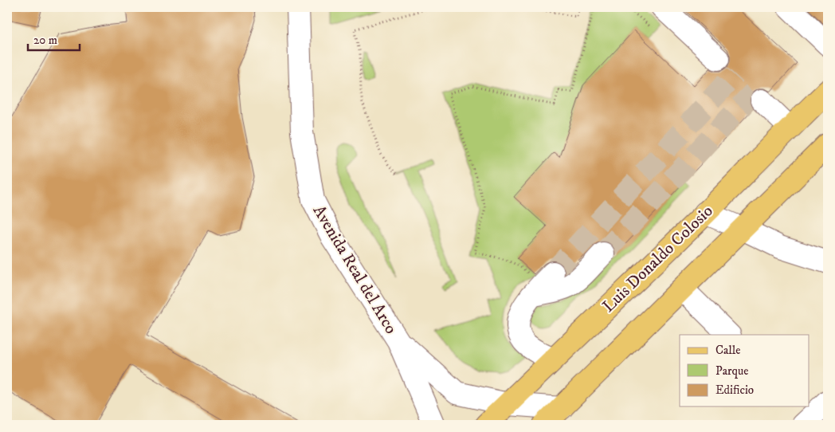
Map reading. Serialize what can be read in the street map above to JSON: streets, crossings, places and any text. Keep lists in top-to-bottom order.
{
  "streets": {
    "main road": ["Luis Donaldo Colosio"],
    "street": ["Avenida Real del Arco"]
  },
  "crossings": [
    ["Luis Donaldo Colosio", "Avenida Real del Arco"]
  ],
  "legend": ["Calle", "Parque", "Edificio"],
  "scale_bar": "20 m"
}
